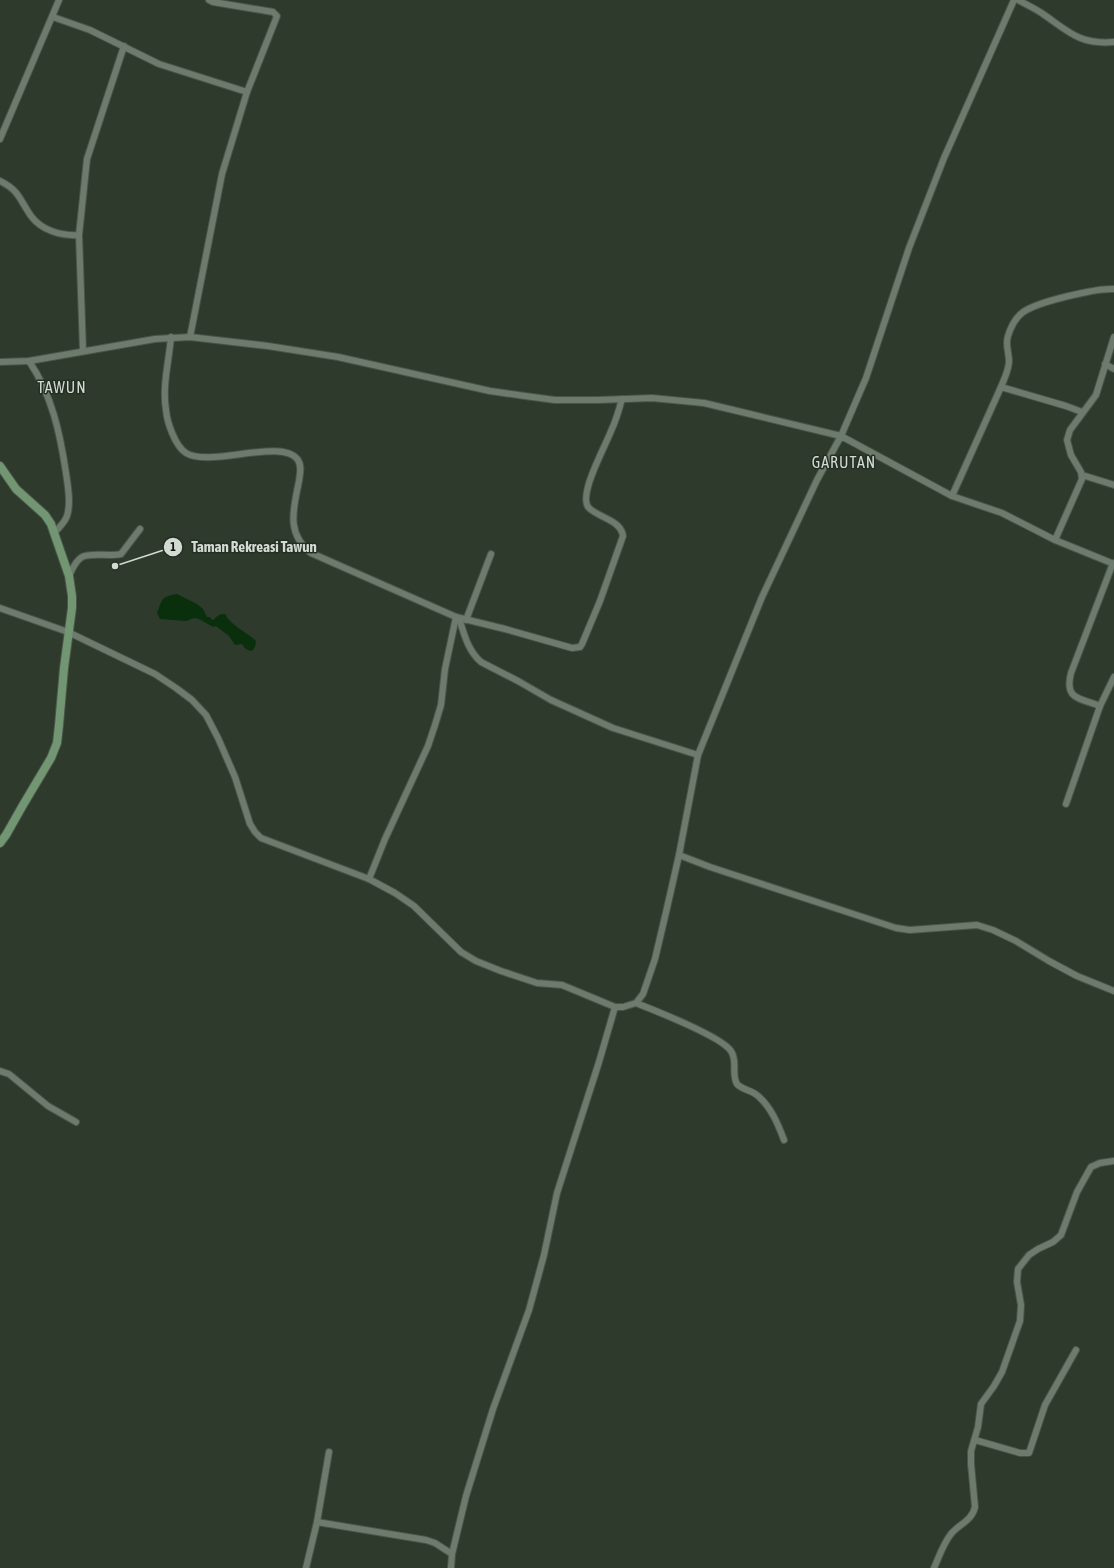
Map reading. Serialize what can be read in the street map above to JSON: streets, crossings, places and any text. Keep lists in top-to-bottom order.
{
  "districts": ["TAWUN", "GARUTAN"],
  "places": ["Taman Rekreasi Tawun"]
}
